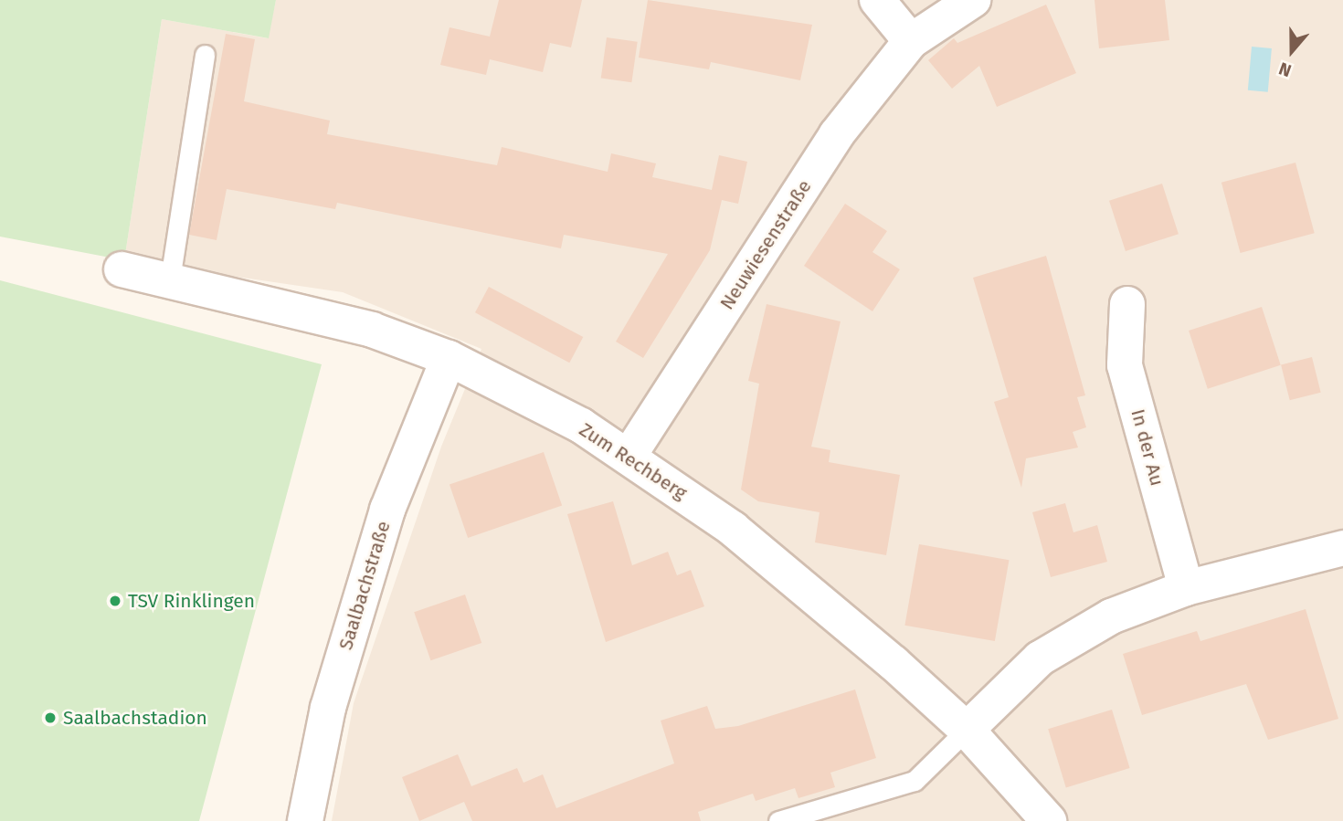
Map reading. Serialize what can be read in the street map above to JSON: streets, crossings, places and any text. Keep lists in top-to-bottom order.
{
  "streets": {
    "street": [
      "Neuwiesenstraße",
      "In der Au",
      "Zum Rechberg",
      "Saalbachstraße"
    ]
  },
  "crossings": [
    ["Neuwiesenstraße", "Zum Rechberg"],
    ["Zum Rechberg", "Saalbachstraße"]
  ],
  "places": ["TSV Rinklingen", "Saalbachstadion"],
  "north": "bottom"
}
